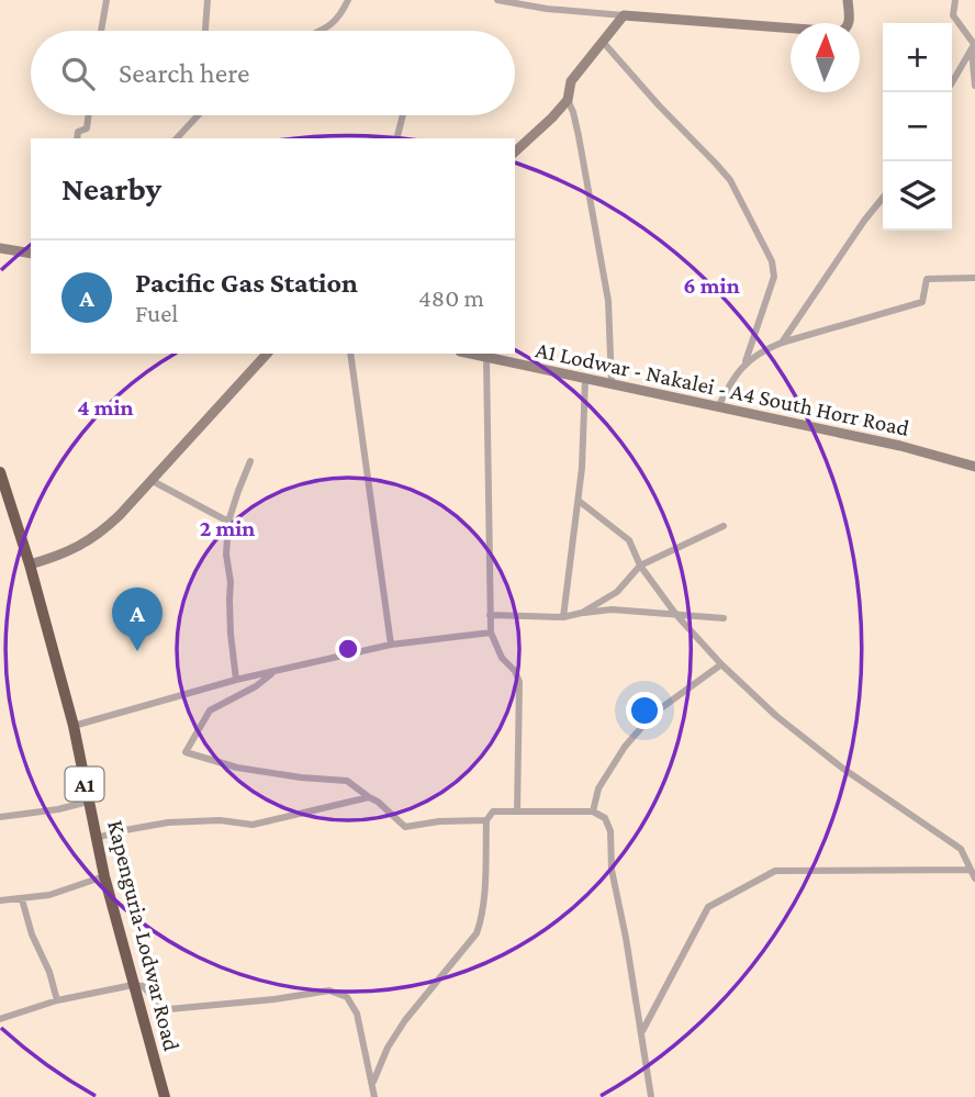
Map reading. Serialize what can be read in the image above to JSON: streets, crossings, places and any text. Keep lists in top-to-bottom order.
{
  "streets": {
    "highway": ["A1", "Kapenguria-Lodwar Road"],
    "street": ["A1 Lodwar - Nakalei - A4 South Horr Road"]
  },
  "north": "top",
  "page": {
    "map_buttons": ["+", "−"],
    "search": "Search here",
    "heading": "Nearby",
    "list": [
      {
        "mark": "A",
        "name": "Pacific Gas Station",
        "note": "Fuel",
        "value": "480 m"
      }
    ],
    "pins": "A"
  },
  "rings": ["6 min", "4 min", "2 min"]
}
